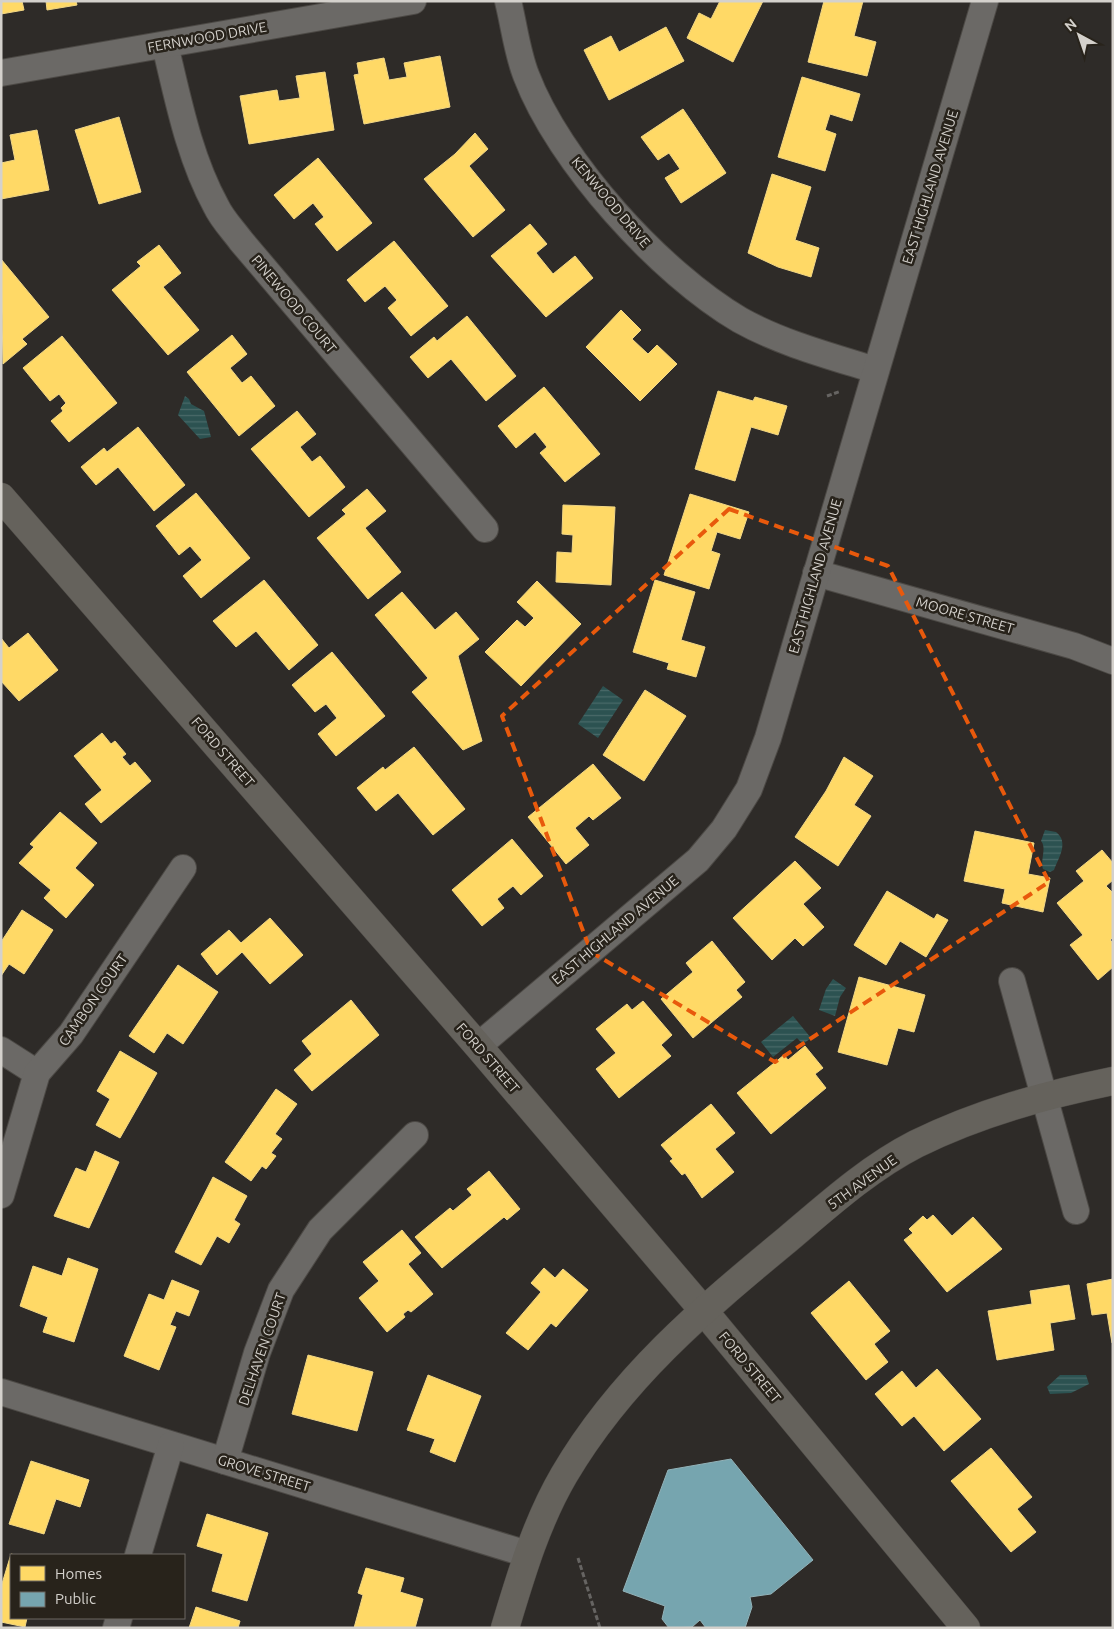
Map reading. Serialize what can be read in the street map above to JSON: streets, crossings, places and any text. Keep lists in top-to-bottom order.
{
  "streets": {
    "main road": ["FORD STREET", "5TH AVENUE"],
    "street": [
      "FERNWOOD DRIVE",
      "EAST HIGHLAND AVENUE",
      "KENWOOD DRIVE",
      "PINEWOOD COURT",
      "MOORE STREET",
      "CAMBON COURT",
      "DELHAVEN COURT",
      "GROVE STREET"
    ]
  },
  "crossings": [
    ["FERNWOOD DRIVE", "PINEWOOD COURT"],
    ["EAST HIGHLAND AVENUE", "KENWOOD DRIVE"],
    ["EAST HIGHLAND AVENUE", "MOORE STREET"],
    ["EAST HIGHLAND AVENUE", "FORD STREET"],
    ["FORD STREET", "5TH AVENUE"],
    ["DELHAVEN COURT", "GROVE STREET"]
  ],
  "legend": ["Homes", "Public"],
  "north": "top left"
}
